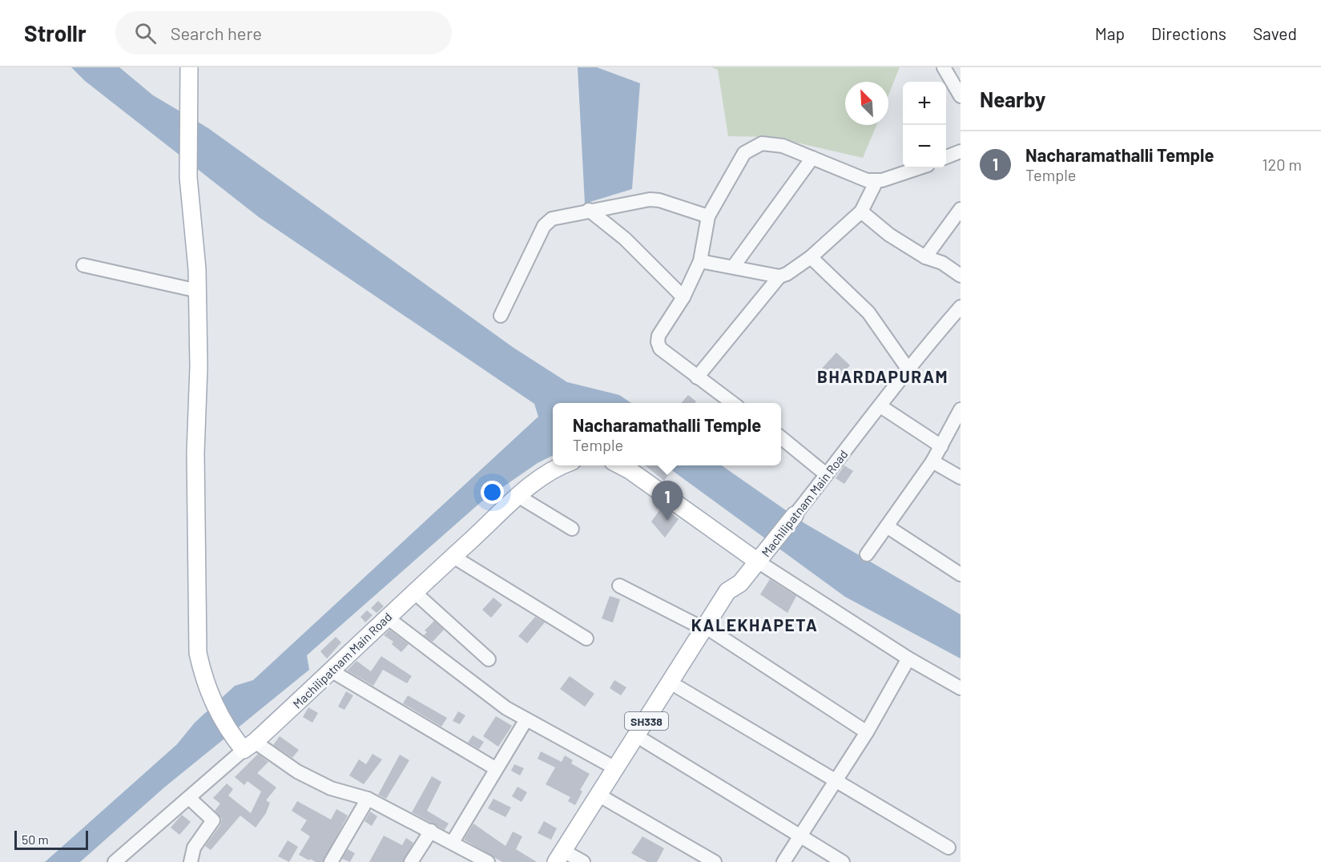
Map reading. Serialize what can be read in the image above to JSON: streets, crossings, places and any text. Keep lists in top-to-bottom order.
{
  "streets": {
    "main road": ["Machilipatnam Main Road", "SH338"]
  },
  "crossings": [
    ["Machilipatnam Main Road", "SH338"]
  ],
  "districts": ["BHARDAPURAM", "KALEKHAPETA"],
  "scale_bar": "50 m",
  "north": "top left",
  "page": {
    "header": "Strollr",
    "search": "Search here",
    "nav": ["Map", "Directions", "Saved"],
    "heading": "Nearby",
    "map_buttons": ["+", "−"],
    "list": [
      {
        "mark": "1",
        "name": "Nacharamathalli Temple",
        "note": "Temple",
        "value": "120 m"
      }
    ],
    "popup": ["Nacharamathalli Temple", "Temple"],
    "pins": "1",
    "scale": "50 m"
  }
}
